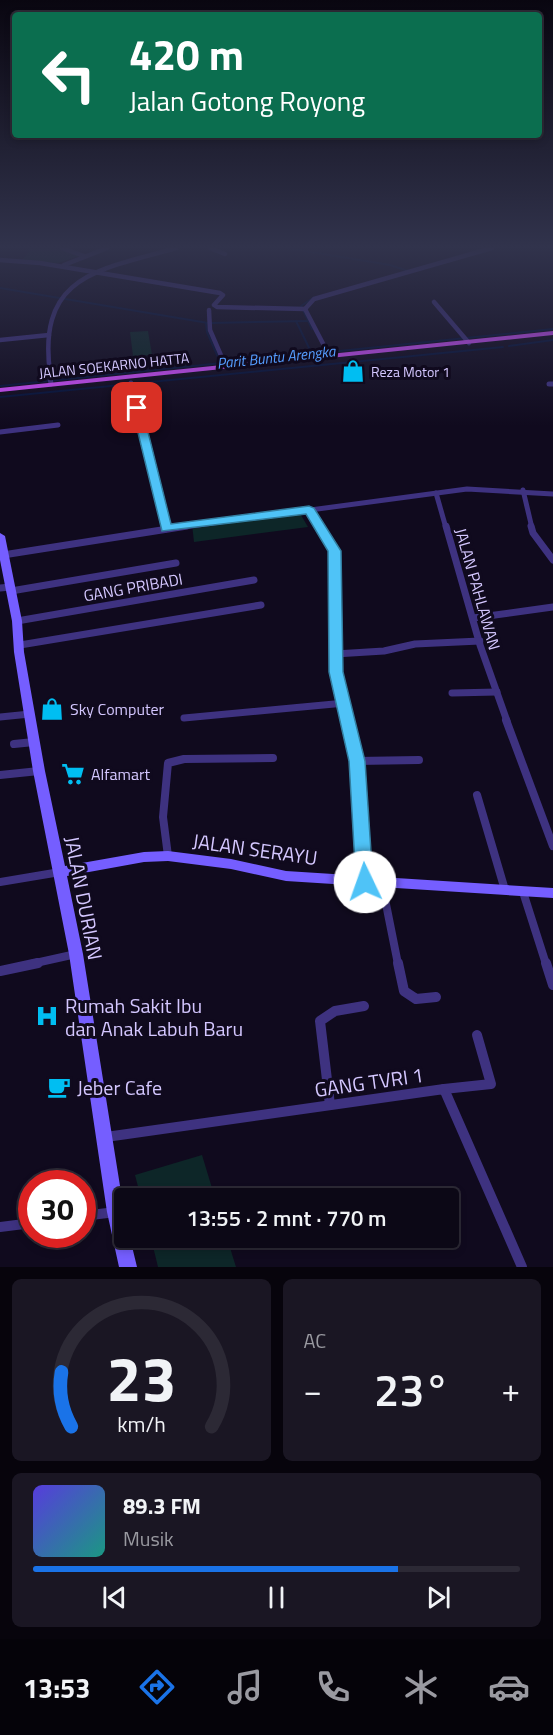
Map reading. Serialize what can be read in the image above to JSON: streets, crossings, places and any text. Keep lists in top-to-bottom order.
{
  "streets": {
    "main road": ["JALAN SOEKARNO HATTA", "JALAN SERAYU", "JALAN DURIAN"],
    "street": ["GANG PRIBADI", "JALAN PAHLAWAN", "GANG TVRI 1"]
  },
  "crossings": [
    ["GANG PRIBADI", "JALAN DURIAN"],
    ["JALAN SERAYU", "JALAN DURIAN"],
    ["JALAN DURIAN", "GANG TVRI 1"]
  ],
  "water": ["Parit Buntu Arengka"],
  "places": {
    "shop": ["Reza Motor 1", "Sky Computer"],
    "supermarket": ["Alfamart"],
    "hospital": ["Rumah Sakit Ibu dan Anak Labuh Baru"],
    "cafe": ["Jeber Cafe"]
  },
  "page": {
    "turn": ["420 m", "Jalan Gotong Royong"],
    "limit": "30",
    "trip": "13:55 · 2 mnt · 770 m",
    "tile": "AC",
    "heat": ["−", "23°", "+"],
    "song": ["89.3 FM", "Musik"],
    "tabs": "13:53",
    "gauge": ["23", "km/h"]
  }
}
